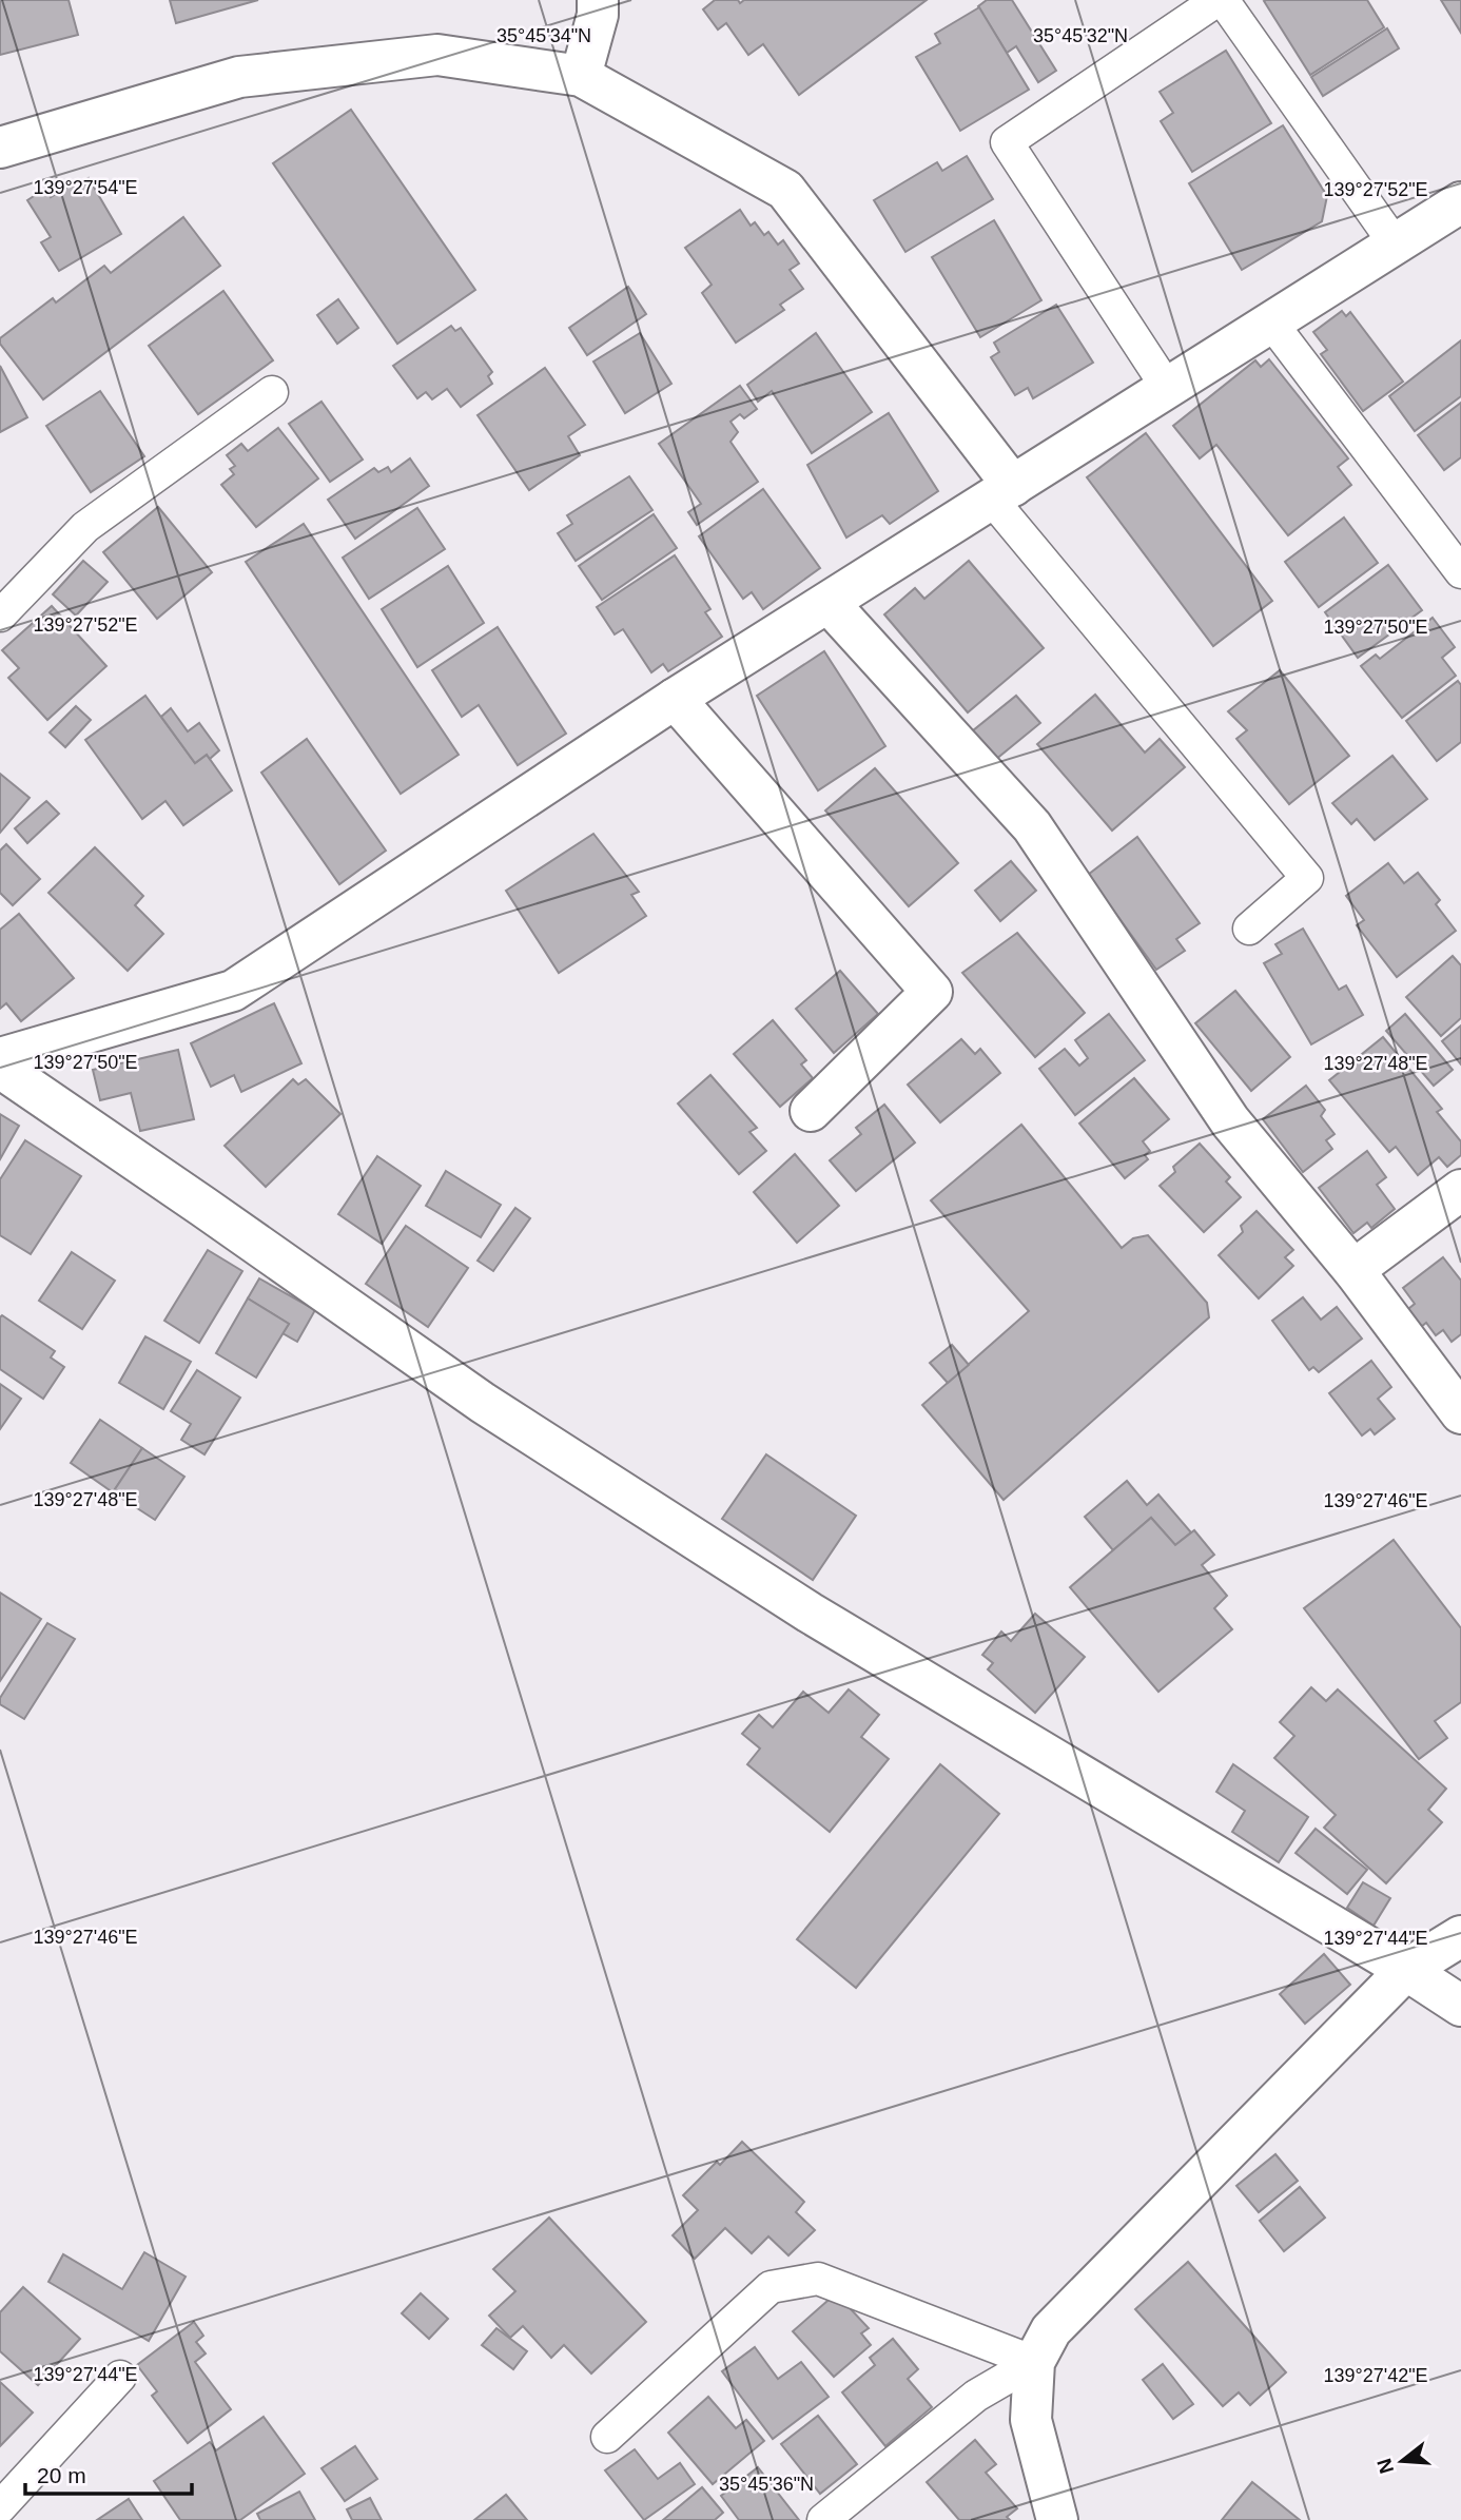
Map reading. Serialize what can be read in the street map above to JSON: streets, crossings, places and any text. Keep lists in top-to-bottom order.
{
  "scale_bar": "20 m",
  "north": "left",
  "coordinates": [
    "35°45'34\"N",
    "35°45'32\"N",
    "139°27'54\"E",
    "139°27'52\"E",
    "139°27'50\"E",
    "139°27'48\"E",
    "139°27'46\"E",
    "139°27'44\"E",
    "139°27'42\"E",
    "35°45'36\"N"
  ]
}
